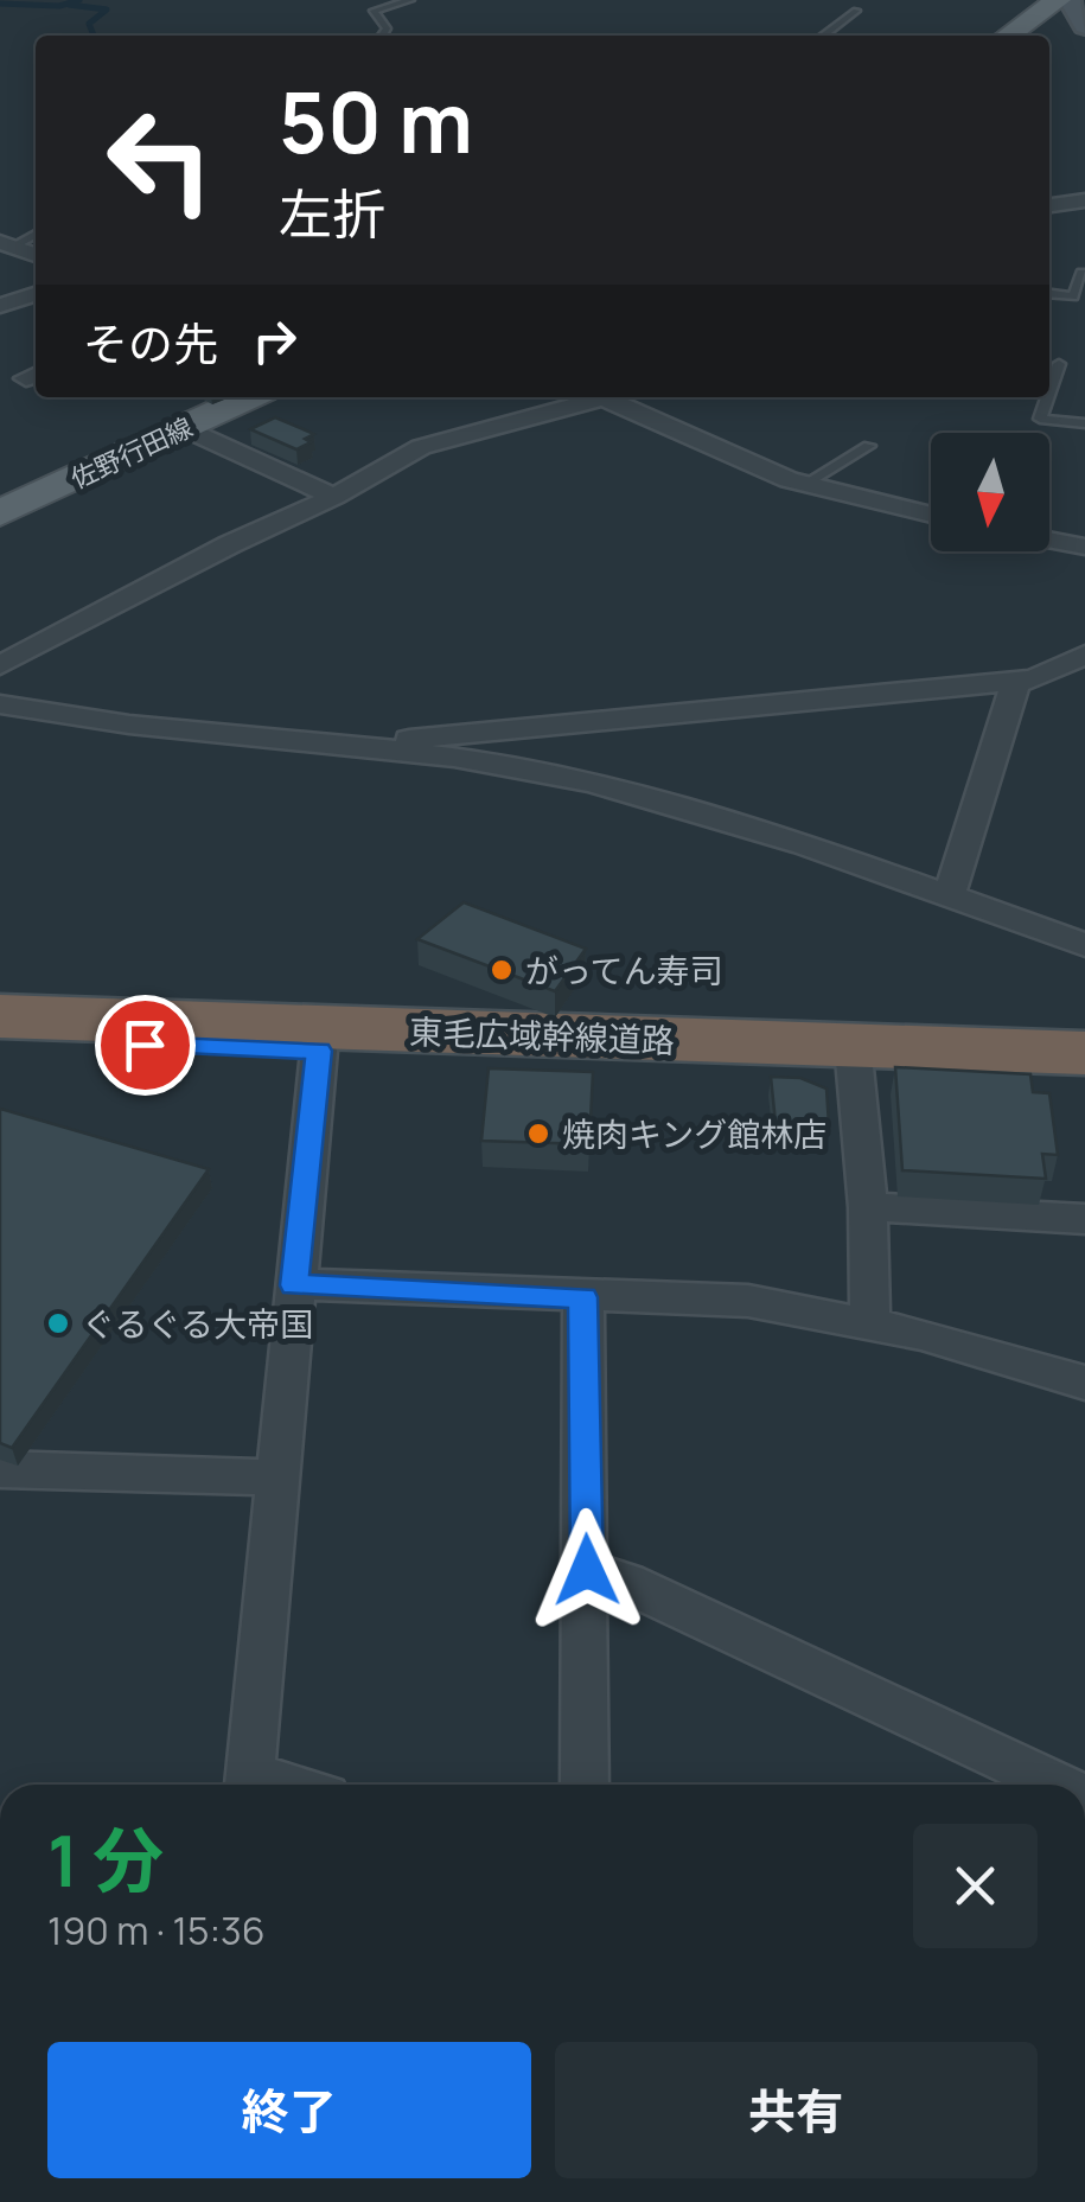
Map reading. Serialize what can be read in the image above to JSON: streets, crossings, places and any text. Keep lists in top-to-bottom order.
{
  "streets": {
    "highway": ["東毛広域幹線道路"],
    "main road": ["佐野行田線"]
  },
  "places": ["がってん寿司", "焼肉キング館林店", "ぐるぐる大帝国"],
  "north": "bottom",
  "page": {
    "turn": ["50 m", "左折"],
    "then": "その先",
    "heading": ["1 分", "190 m · 15:36"],
    "buttons": ["終了", "共有"]
  }
}
